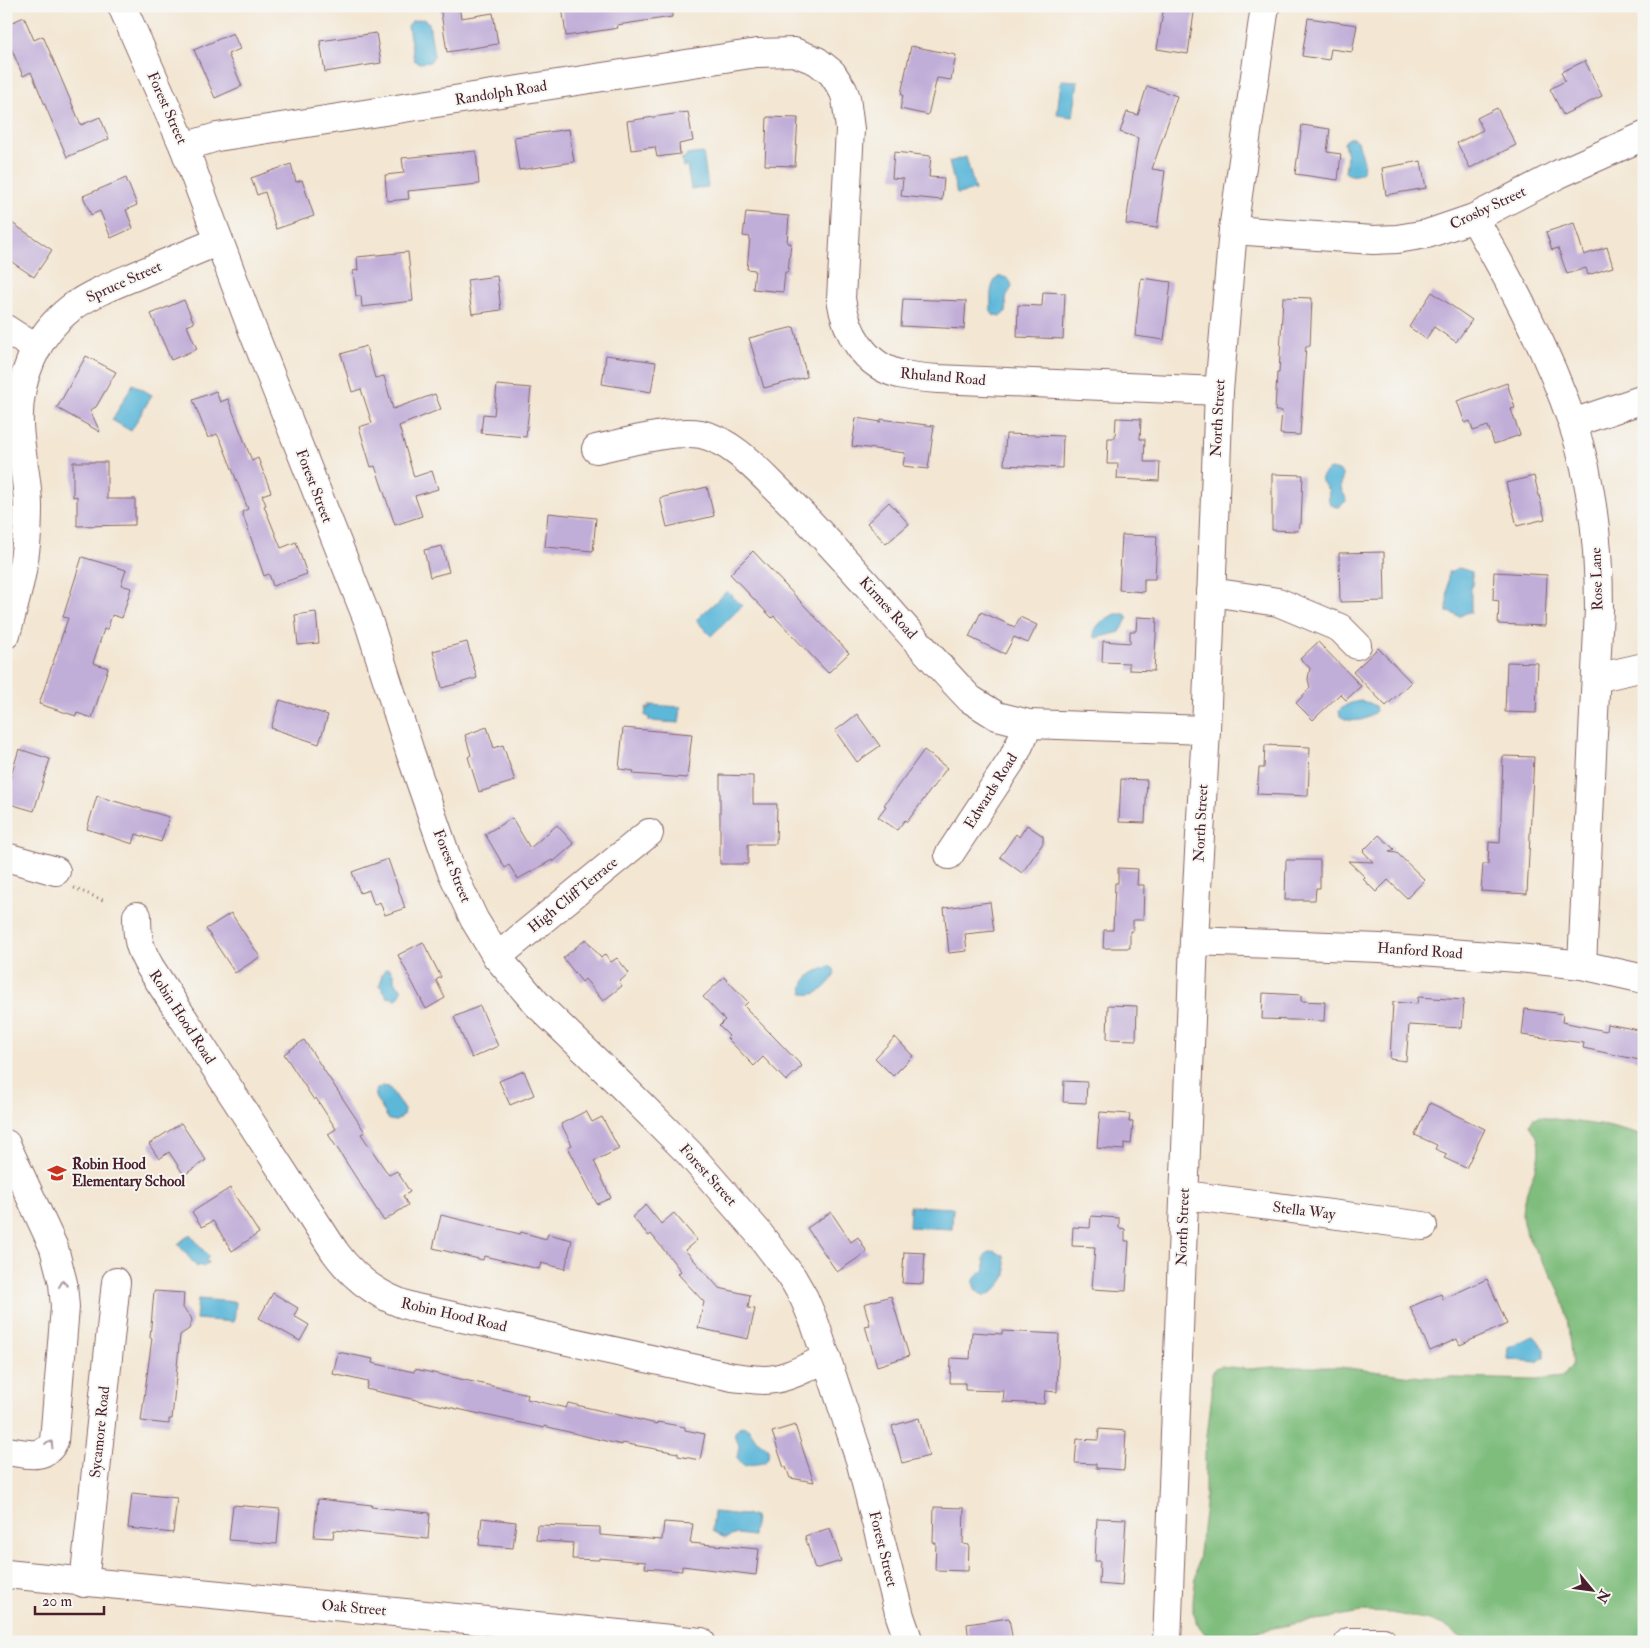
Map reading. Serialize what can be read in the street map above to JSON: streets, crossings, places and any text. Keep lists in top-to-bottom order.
{
  "streets": {
    "street": [
      "Randolph Road",
      "Forest Street",
      "Crosby Street",
      "Spruce Street",
      "Rhuland Road",
      "North Street",
      "Rose Lane",
      "Kirmes Road",
      "Edwards Road",
      "High Cliff Terrace",
      "Hanford Road",
      "Robin Hood Road",
      "Stella Way",
      "Sycamore Road",
      "Oak Street"
    ]
  },
  "crossings": [
    ["Randolph Road", "Forest Street"],
    ["Randolph Road", "Rhuland Road"],
    ["Forest Street", "Spruce Street"],
    ["Forest Street", "High Cliff Terrace"],
    ["Forest Street", "Robin Hood Road"],
    ["Crosby Street", "North Street"],
    ["Crosby Street", "Rose Lane"],
    ["Rhuland Road", "North Street"],
    ["North Street", "Kirmes Road"],
    ["North Street", "Hanford Road"],
    ["North Street", "Stella Way"],
    ["Rose Lane", "Hanford Road"],
    ["Kirmes Road", "Edwards Road"],
    ["Sycamore Road", "Oak Street"]
  ],
  "places": {
    "school or university": ["Robin Hood Elementary School"]
  },
  "scale_bar": "20 m",
  "north": "bottom right"
}
